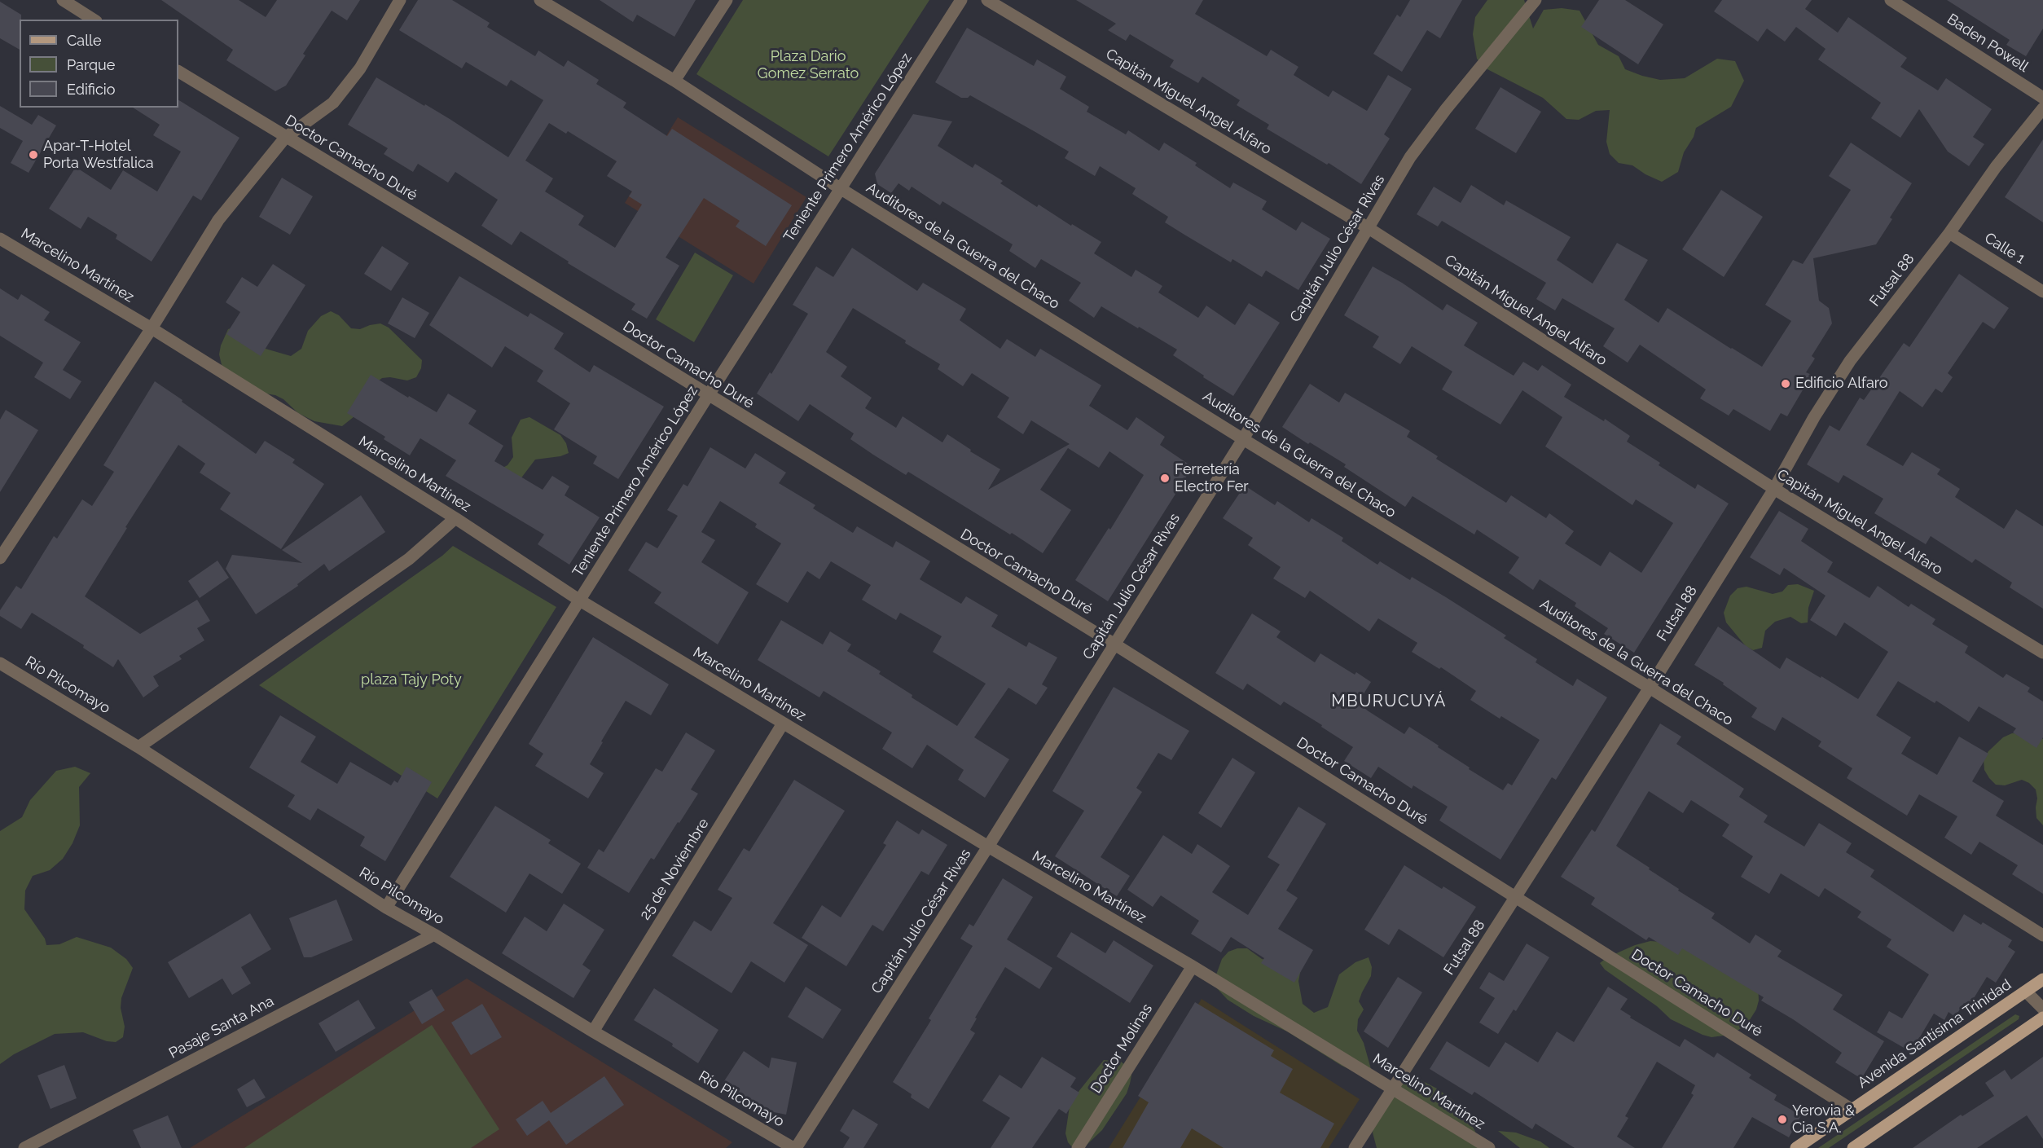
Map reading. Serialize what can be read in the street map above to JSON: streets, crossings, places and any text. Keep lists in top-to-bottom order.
{
  "streets": {
    "main road": ["Avenida Santísima Trinidad"],
    "street": [
      "Baden Powell",
      "Capitán Miguel Angel Alfaro",
      "Teniente Primero Américo López",
      "Doctor Camacho Duré",
      "Auditores de la Guerra del Chaco",
      "Capitán Julio César Rivas",
      "Calle 1",
      "Marcelino Martínez",
      "Futsal 88",
      "Río Pilcomayo",
      "25 de Noviembre",
      "Pasaje Santa Ana",
      "Doctor Molinas"
    ]
  },
  "crossings": [
    ["Capitán Miguel Angel Alfaro", "Capitán Julio César Rivas"],
    ["Capitán Miguel Angel Alfaro", "Futsal 88"],
    ["Teniente Primero Américo López", "Doctor Camacho Duré"],
    ["Teniente Primero Américo López", "Auditores de la Guerra del Chaco"],
    ["Teniente Primero Américo López", "Marcelino Martínez"],
    ["Teniente Primero Américo López", "Río Pilcomayo"],
    ["Doctor Camacho Duré", "Capitán Julio César Rivas"],
    ["Doctor Camacho Duré", "Futsal 88"],
    ["Doctor Camacho Duré", "Avenida Santísima Trinidad"],
    ["Auditores de la Guerra del Chaco", "Capitán Julio César Rivas"],
    ["Auditores de la Guerra del Chaco", "Futsal 88"],
    ["Capitán Julio César Rivas", "Marcelino Martínez"],
    ["Capitán Julio César Rivas", "Río Pilcomayo"],
    ["Calle 1", "Futsal 88"],
    ["Marcelino Martínez", "Futsal 88"],
    ["Marcelino Martínez", "25 de Noviembre"],
    ["Marcelino Martínez", "Doctor Molinas"],
    ["Río Pilcomayo", "25 de Noviembre"],
    ["Río Pilcomayo", "Pasaje Santa Ana"]
  ],
  "districts": ["MBURUCUYÁ"],
  "parks": ["Plaza Dario Gomez Serrato", "plaza Tajy Poty"],
  "places": [
    "Apar-T-Hotel Porta Westfalica",
    "Edificio Alfaro",
    "Ferretería Electro Fer",
    "Yerovia & Cia S.A."
  ],
  "legend": ["Calle", "Parque", "Edificio"]
}
